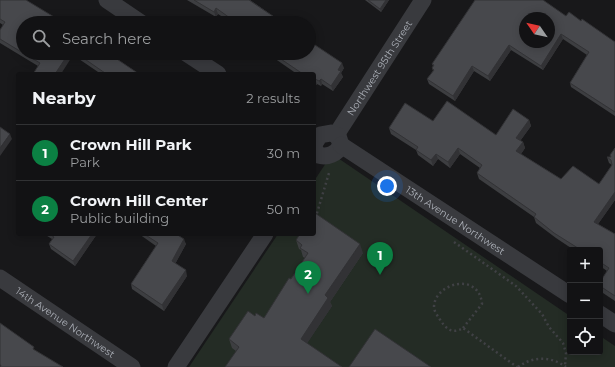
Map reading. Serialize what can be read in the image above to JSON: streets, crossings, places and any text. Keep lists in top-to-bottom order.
{
  "streets": {
    "street": ["Northwest 95th Street", "13th Avenue Northwest", "14th Avenue Northwest"]
  },
  "crossings": [
    ["Northwest 95th Street", "13th Avenue Northwest"]
  ],
  "north": "top left",
  "page": {
    "search": "Search here",
    "heading": ["Nearby", "2 results"],
    "list": [
      {
        "mark": "1",
        "name": "Crown Hill Park",
        "note": "Park",
        "value": "30 m"
      },
      {
        "mark": "2",
        "name": "Crown Hill Center",
        "note": "Public building",
        "value": "50 m"
      }
    ],
    "pins": ["1", "2"],
    "map_buttons": ["+", "−"]
  }
}
